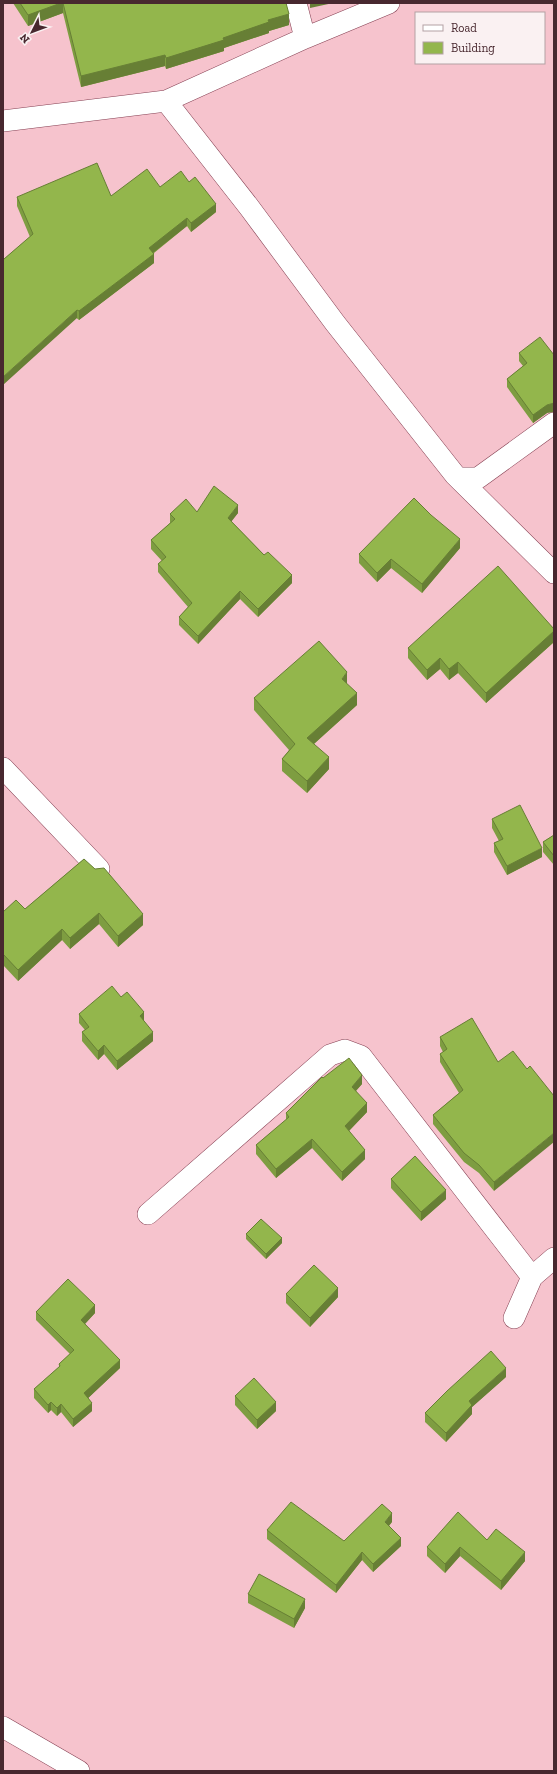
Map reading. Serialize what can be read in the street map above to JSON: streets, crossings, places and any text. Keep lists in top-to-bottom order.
{
  "legend": ["Road", "Building"],
  "north": "bottom left"
}
